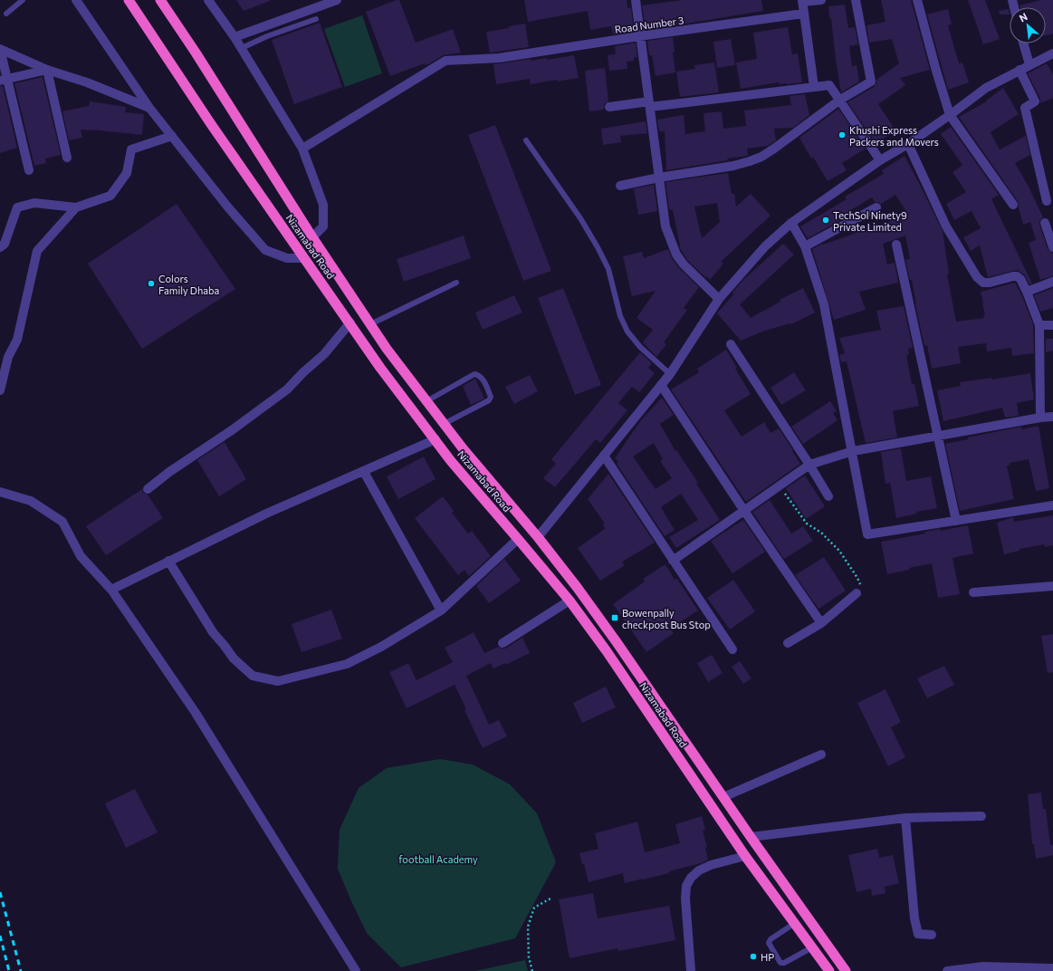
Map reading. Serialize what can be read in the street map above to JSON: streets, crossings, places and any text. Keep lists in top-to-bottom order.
{
  "streets": {
    "highway": ["Nizamabad Road"],
    "street": ["Road Number 3"]
  },
  "parks": ["football Academy"],
  "places": {
    "other": [
      "Khushi Express Packers and Movers",
      "TechSol Ninety9 Private Limited",
      "Colors Family Dhaba",
      "HP"
    ],
    "transit": ["Bowenpally checkpost Bus Stop"]
  },
  "north": "top left"
}
